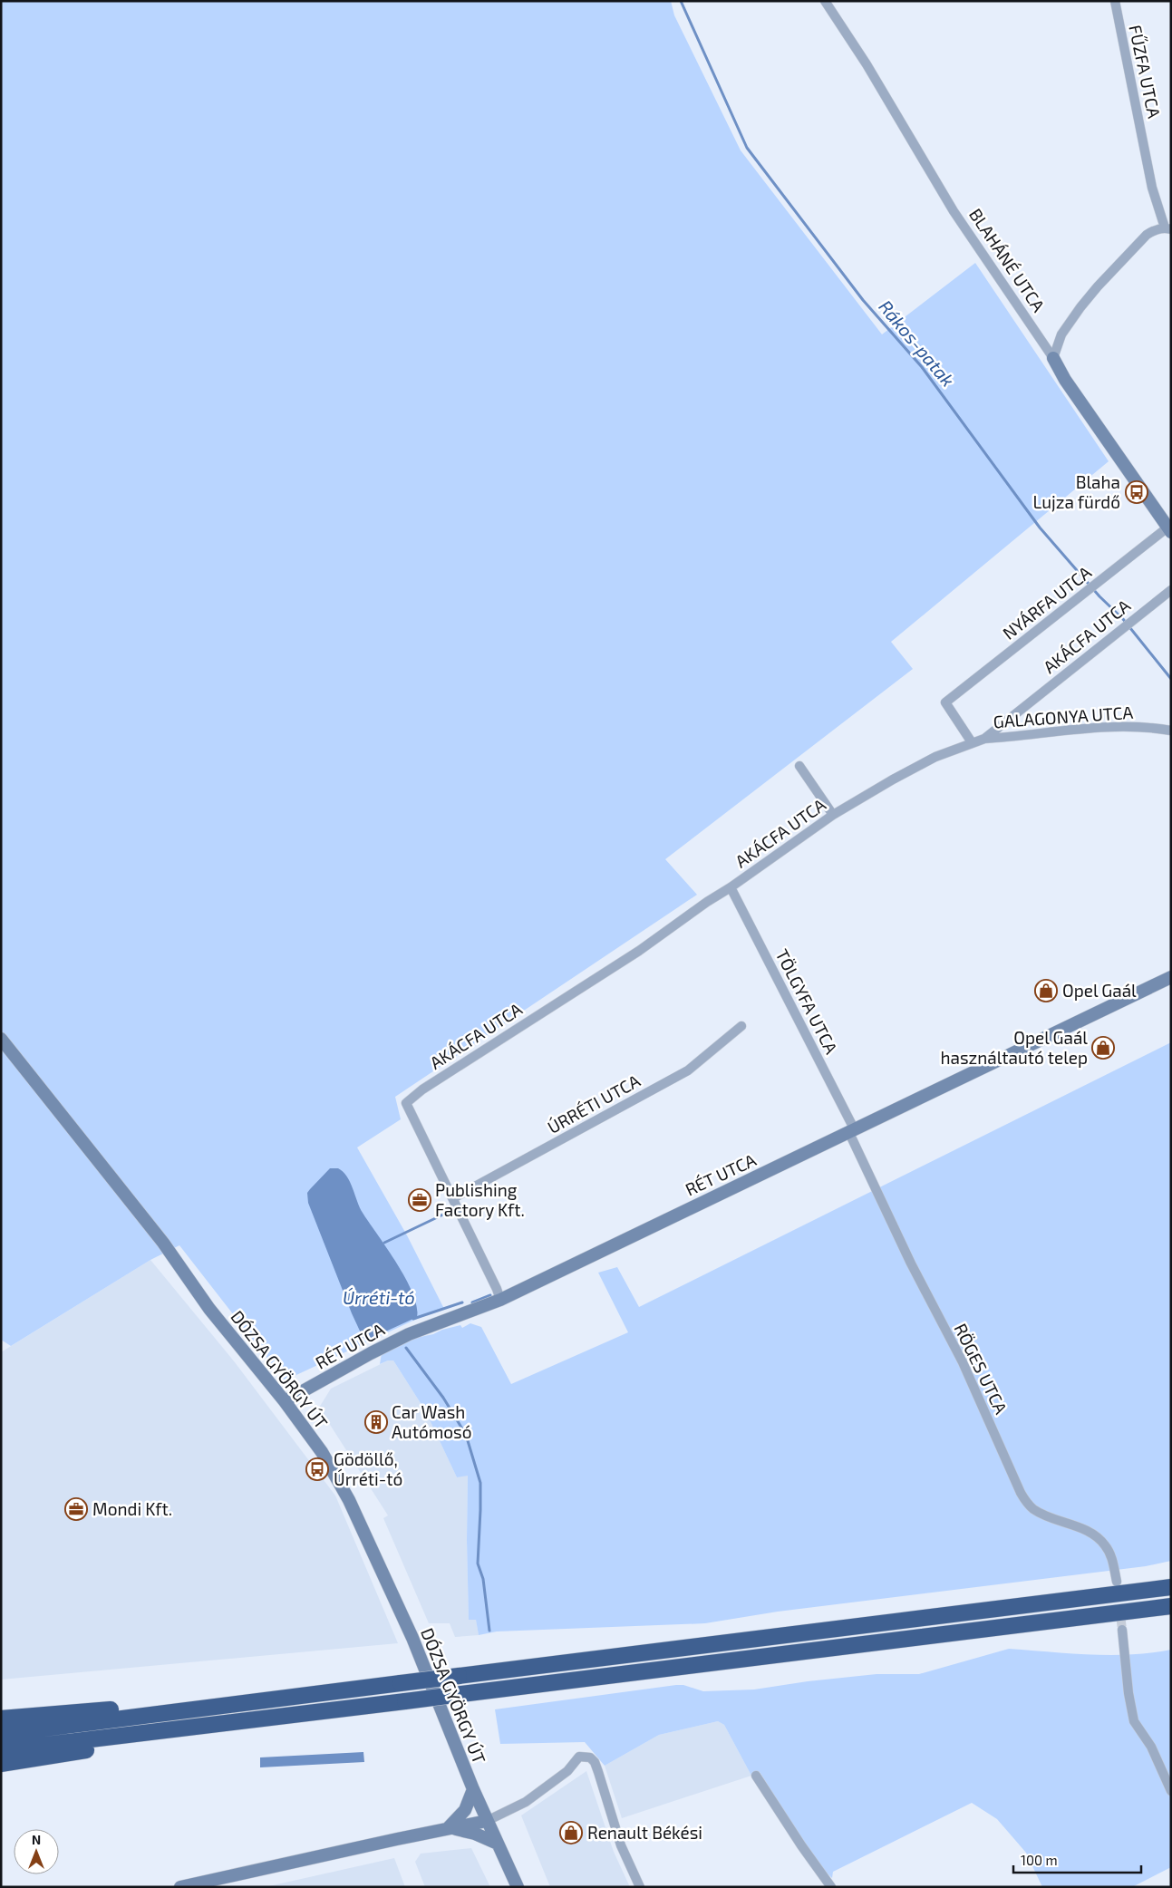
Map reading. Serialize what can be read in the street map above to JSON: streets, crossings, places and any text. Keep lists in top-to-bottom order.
{
  "streets": {
    "street": [
      "FŰZFA UTCA",
      "BLAHÁNÉ UTCA",
      "NYÁRFA UTCA",
      "AKÁCFA UTCA",
      "GALAGONYA UTCA",
      "TÖLGYFA UTCA",
      "ÚRRÉTI UTCA",
      "RÉT UTCA",
      "RÖGES UTCA",
      "DÓZSA GYÖRGY ÚT"
    ]
  },
  "crossings": [
    ["BLAHÁNÉ UTCA", "NYÁRFA UTCA"],
    ["NYÁRFA UTCA", "AKÁCFA UTCA"],
    ["AKÁCFA UTCA", "GALAGONYA UTCA"],
    ["AKÁCFA UTCA", "TÖLGYFA UTCA"],
    ["AKÁCFA UTCA", "ÚRRÉTI UTCA"],
    ["TÖLGYFA UTCA", "RÉT UTCA"],
    ["TÖLGYFA UTCA", "RÖGES UTCA"],
    ["RÉT UTCA", "RÖGES UTCA"],
    ["RÉT UTCA", "DÓZSA GYÖRGY ÚT"]
  ],
  "water": ["Rákos-patak", "Úrréti-tó"],
  "places": {
    "bus stop": ["Blaha Lujza fürdő", "Gödöllő, Úrréti-tó"],
    "shop": ["Opel Gaál", "Opel Gaál használtautó telep", "Renault Békési"],
    "office": ["Publishing Factory Kft.", "Mondi Kft."],
    "building": ["Car Wash Autómosó"]
  },
  "scale_bar": "100 m",
  "north": "top"
}
